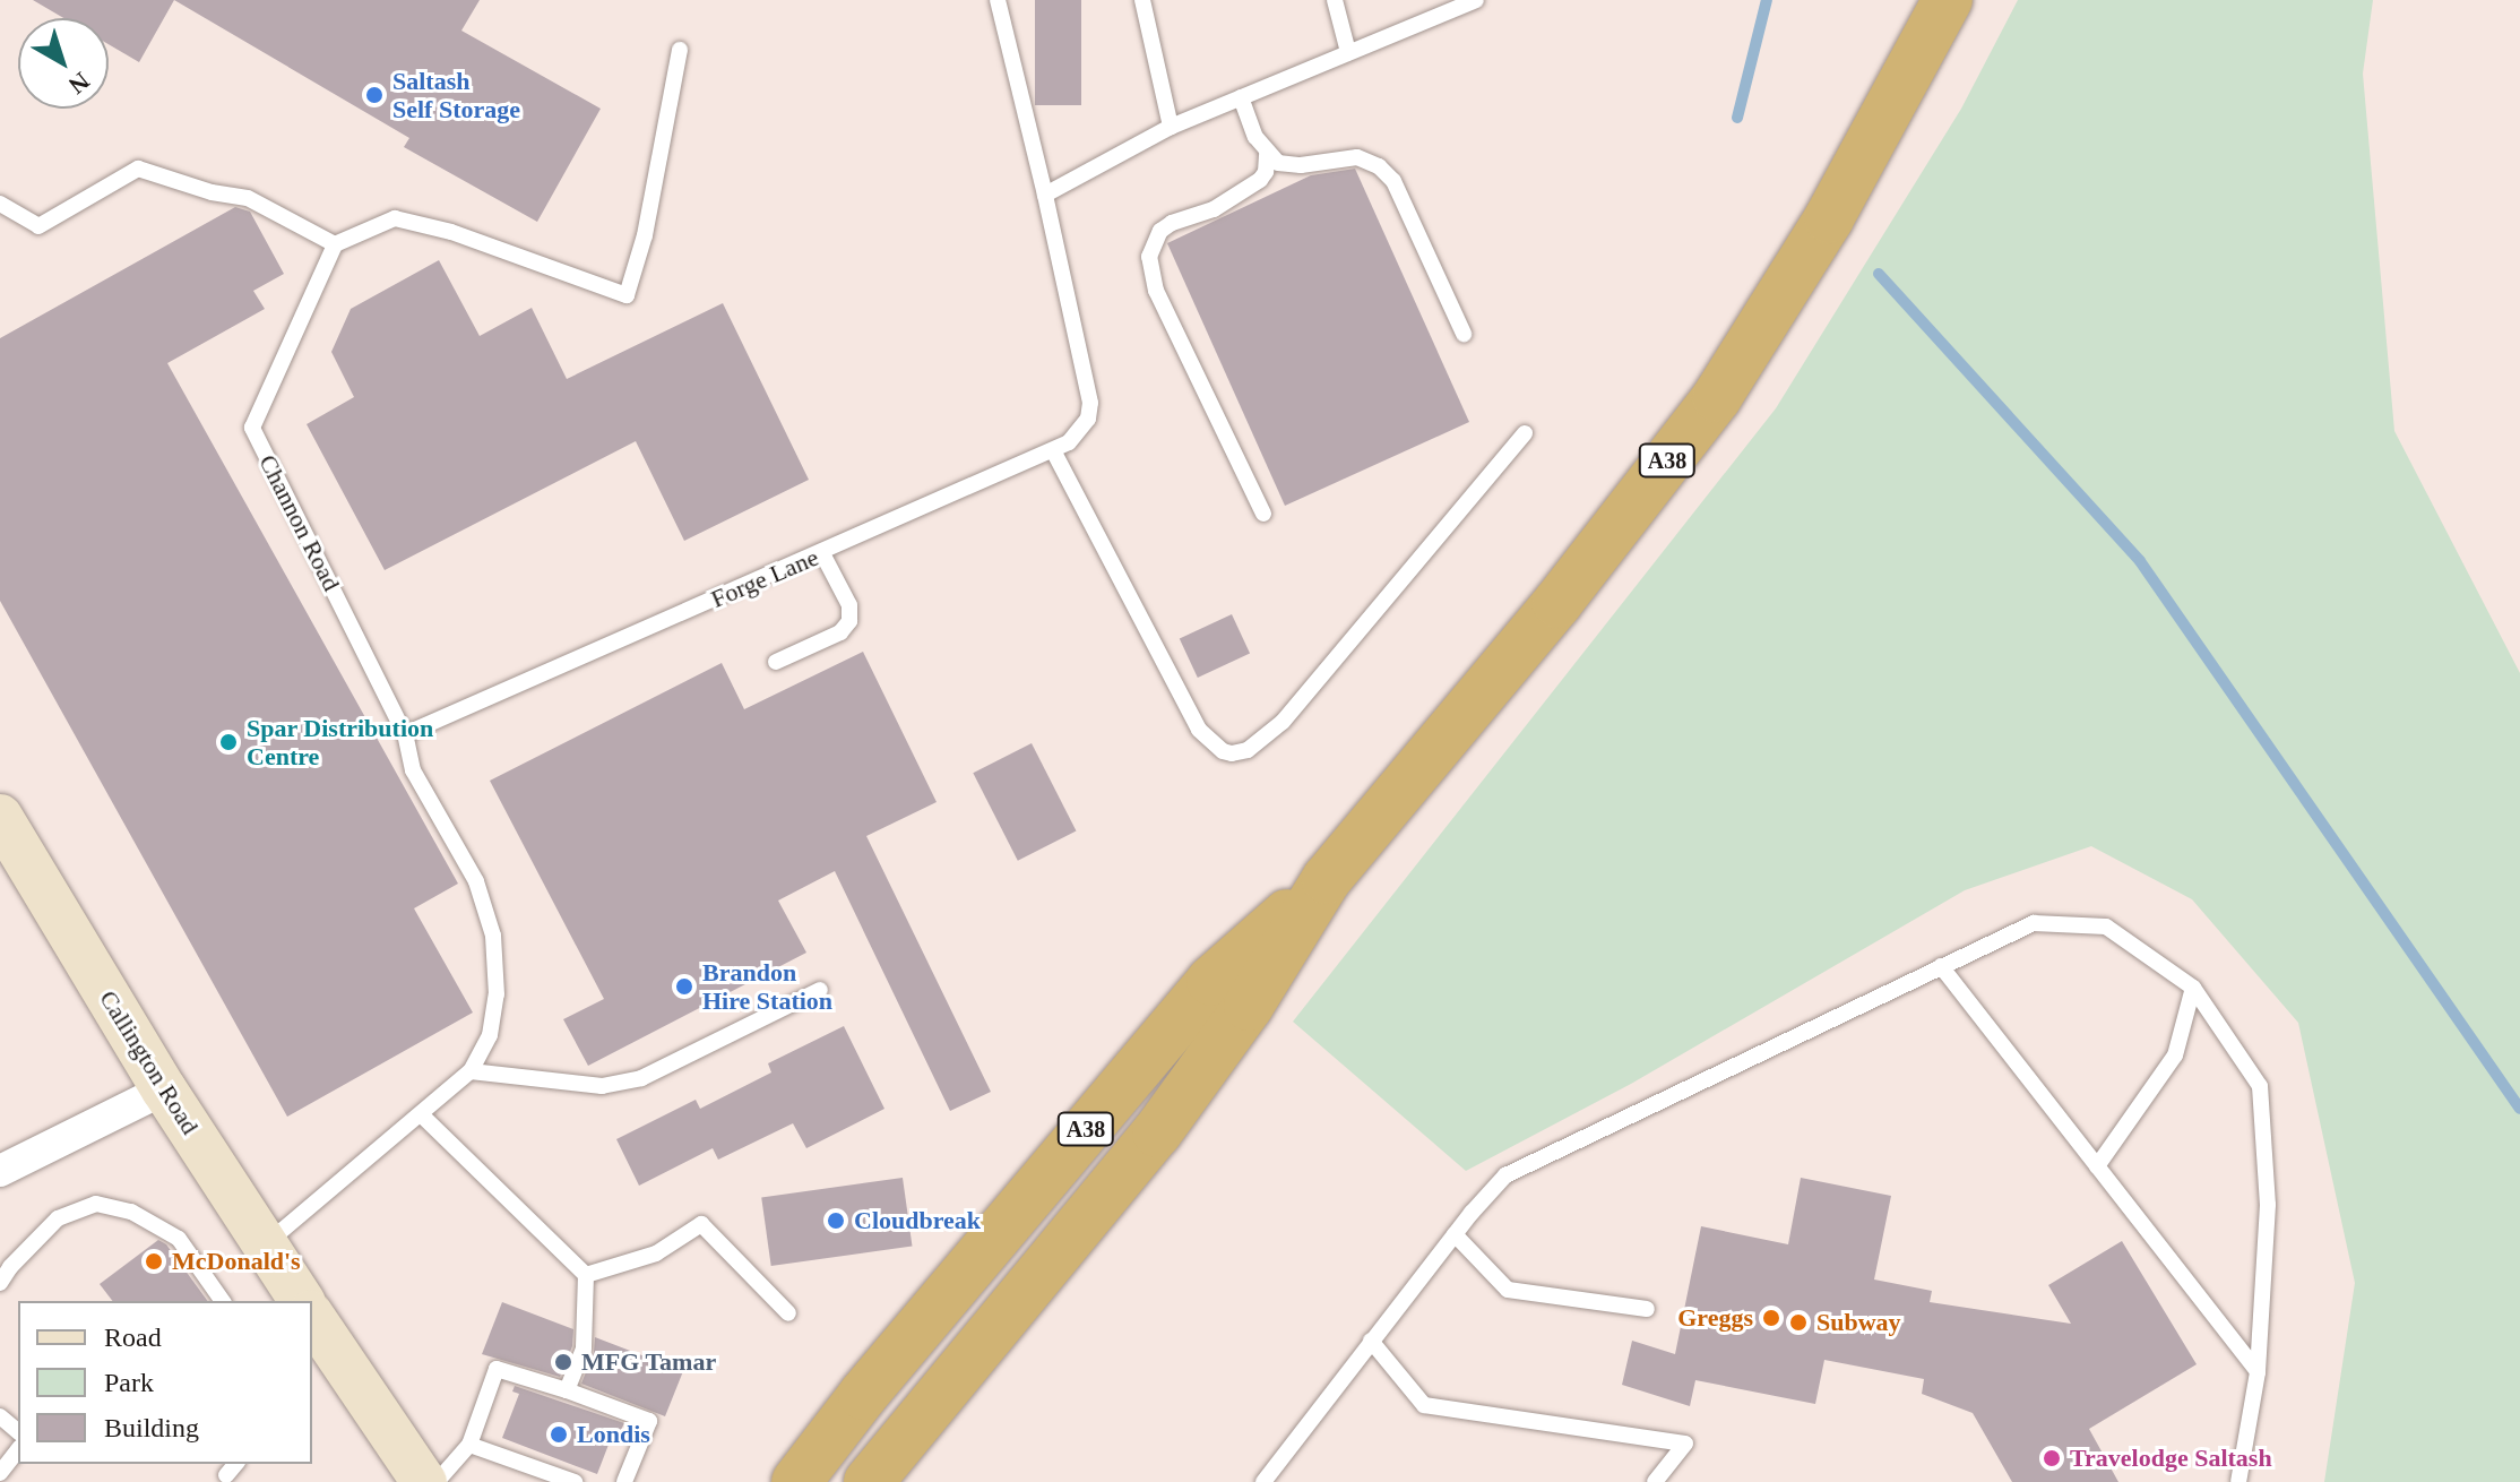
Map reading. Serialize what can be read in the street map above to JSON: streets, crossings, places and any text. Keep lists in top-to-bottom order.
{
  "streets": {
    "highway": ["A38"],
    "main road": ["Callington Road"],
    "lane": ["Channon Road", "Forge Lane"]
  },
  "crossings": [
    ["Channon Road", "Forge Lane"],
    ["Channon Road", "Callington Road"]
  ],
  "places": [
    "Saltash Self Storage",
    "Spar Distribution Centre",
    "Brandon Hire Station",
    "Cloudbreak",
    "McDonald's",
    "Greggs",
    "Subway",
    "MFG Tamar",
    "Londis",
    "Travelodge Saltash"
  ],
  "legend": ["Road", "Park", "Building"],
  "north": "bottom right"
}
